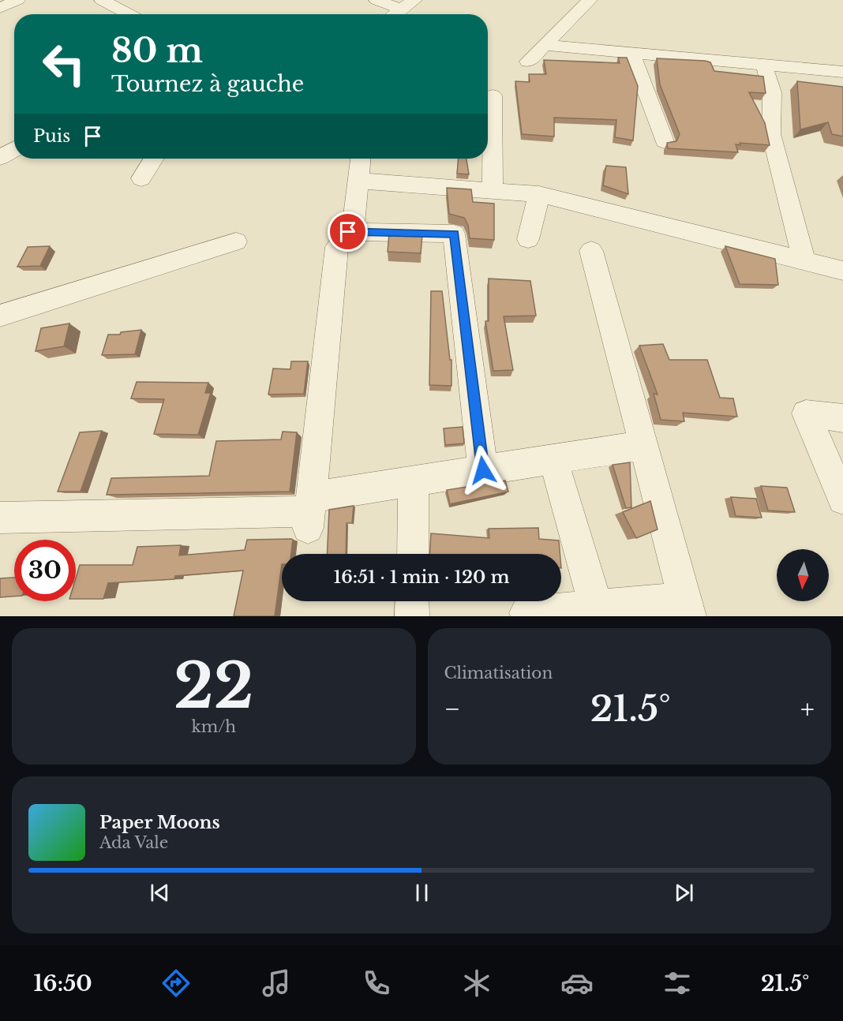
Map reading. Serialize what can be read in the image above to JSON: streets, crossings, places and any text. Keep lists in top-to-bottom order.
{
  "north": "bottom",
  "page": {
    "turn": ["80 m", "Tournez à gauche"],
    "then": "Puis",
    "limit": "30",
    "trip": "16:51 · 1 min · 120 m",
    "tile": [
      ["22", "km/h"],
      "Climatisation"
    ],
    "heat": ["−", "21.5°", "+"],
    "song": ["Paper Moons", "Ada Vale"],
    "tabs": ["16:50", "21.5°"]
  }
}
